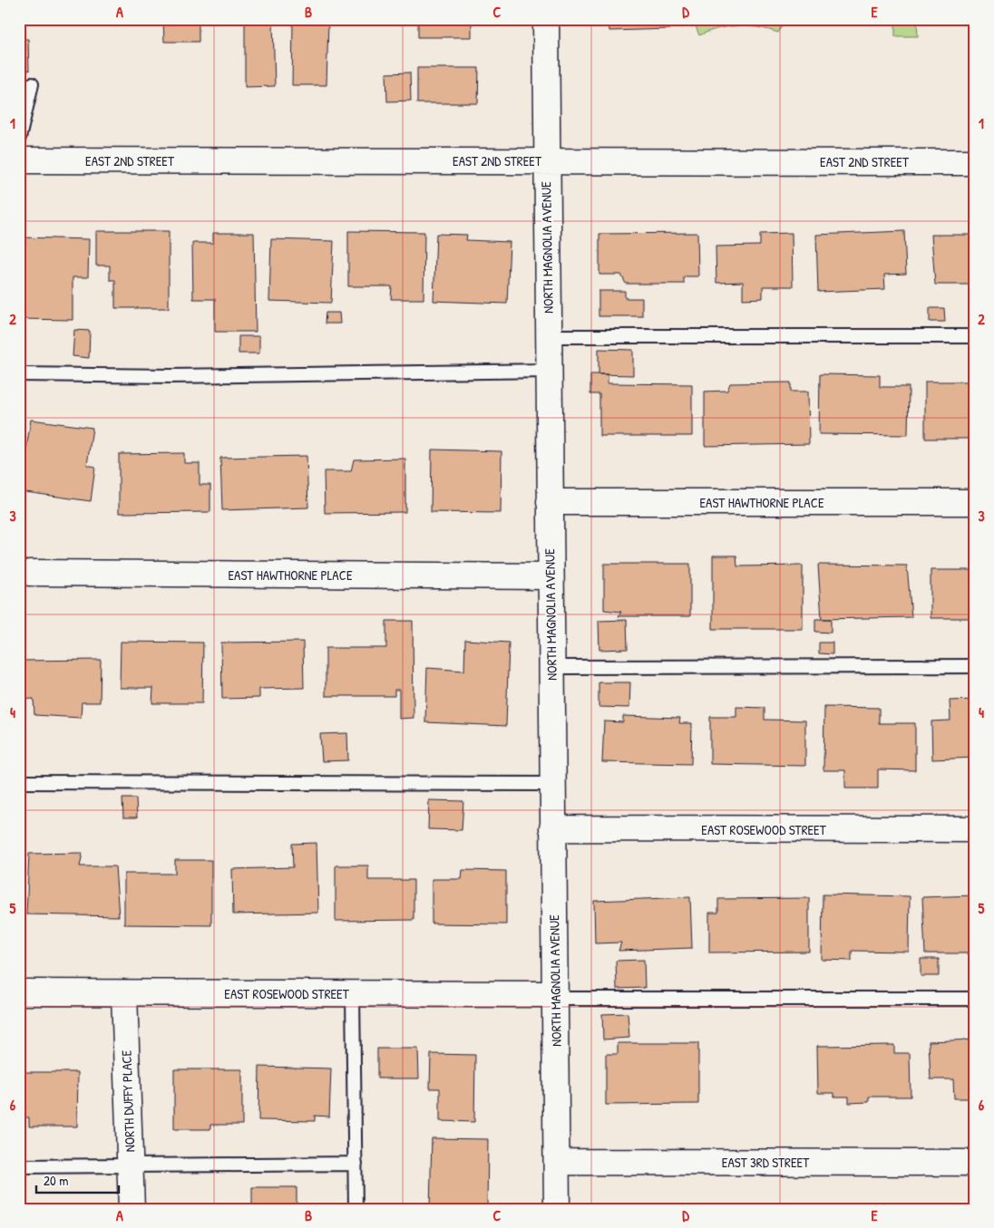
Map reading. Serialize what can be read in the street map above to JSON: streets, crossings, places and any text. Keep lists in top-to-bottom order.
{
  "streets": {
    "street": [
      "EAST 2ND STREET",
      "NORTH MAGNOLIA AVENUE",
      "EAST HAWTHORNE PLACE",
      "EAST ROSEWOOD STREET",
      "NORTH DUFFY PLACE",
      "EAST 3RD STREET"
    ]
  },
  "crossings": [
    ["EAST 2ND STREET", "NORTH MAGNOLIA AVENUE"],
    ["NORTH MAGNOLIA AVENUE", "EAST HAWTHORNE PLACE"],
    ["NORTH MAGNOLIA AVENUE", "EAST ROSEWOOD STREET"],
    ["NORTH MAGNOLIA AVENUE", "EAST 3RD STREET"],
    ["EAST ROSEWOOD STREET", "NORTH DUFFY PLACE"]
  ],
  "scale_bar": "20 m",
  "grid": {
    "columns": [
      "A",
      "B",
      "C",
      "D",
      "E"
    ],
    "rows": [
      "1",
      "2",
      "3",
      "4",
      "5",
      "6"
    ]
  }
}
